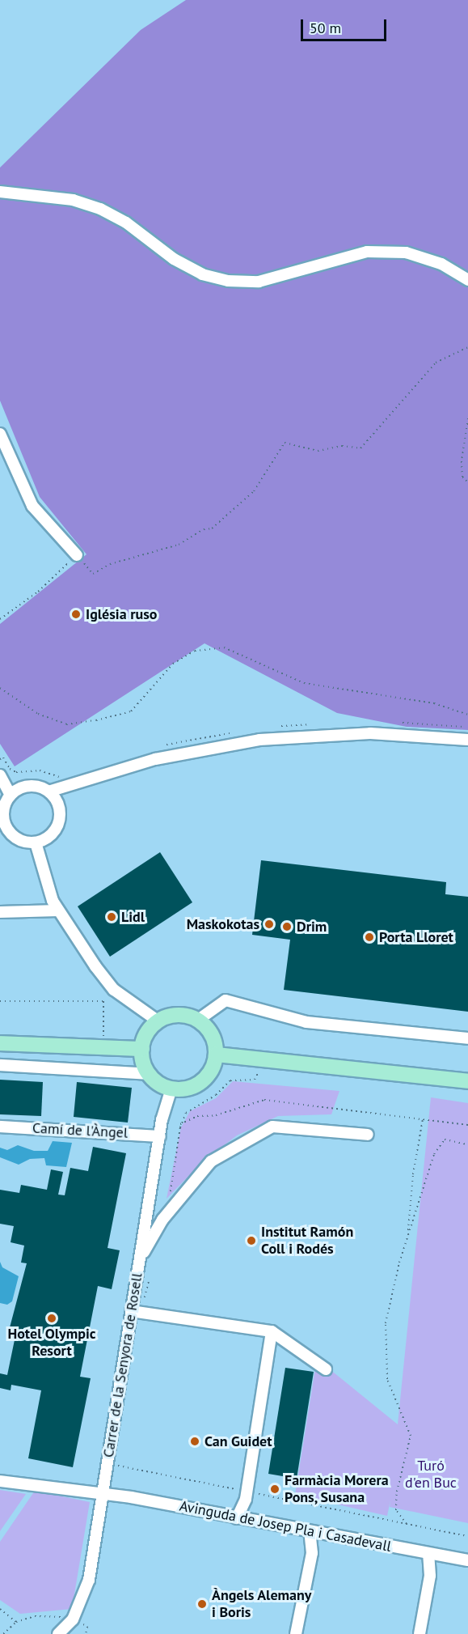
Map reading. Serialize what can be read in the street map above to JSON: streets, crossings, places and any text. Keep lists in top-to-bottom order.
{
  "streets": {
    "street": ["Camí de l'Àngel", "Carrer de la Senyora de Rosell", "Avinguda de Josep Pla i Casadevall"]
  },
  "crossings": [
    ["Camí de l'Àngel", "Carrer de la Senyora de Rosell"],
    ["Carrer de la Senyora de Rosell", "Avinguda de Josep Pla i Casadevall"]
  ],
  "parks": ["Turó d'en Buc"],
  "places": [
    "Iglésia ruso",
    "Lidl",
    "Maskokotas",
    "Drim",
    "Porta Lloret",
    "Institut Ramón Coll i Rodés",
    "Hotel Olympic Resort",
    "Can Guidet",
    "Farmàcia Morera Pons, Susana",
    "Àngels Alemany i Boris"
  ],
  "scale_bar": "50 m"
}
